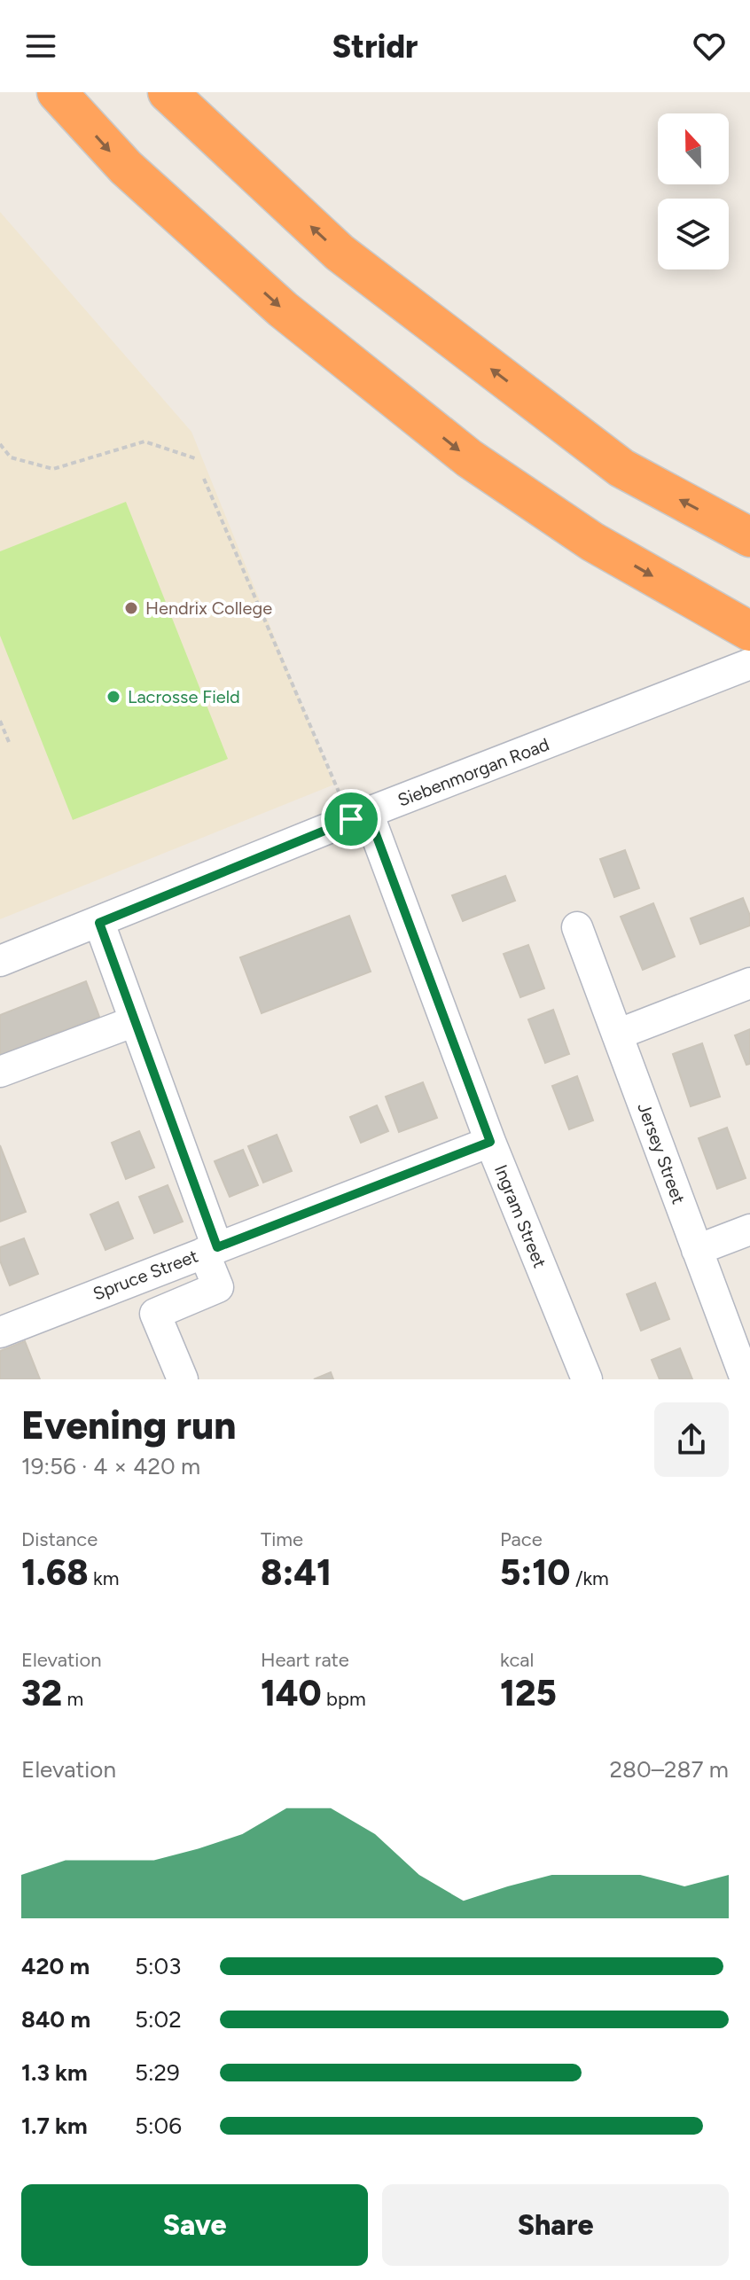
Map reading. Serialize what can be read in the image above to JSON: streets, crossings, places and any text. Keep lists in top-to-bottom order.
{
  "streets": {
    "street": [
      "Siebenmorgan Road",
      "Jersey Street",
      "Ingram Street",
      "Spruce Street"
    ]
  },
  "crossings": [
    ["Siebenmorgan Road", "Ingram Street"],
    ["Ingram Street", "Spruce Street"]
  ],
  "places": ["Hendrix College", "Lacrosse Field"],
  "north": "top",
  "page": {
    "header": "Stridr",
    "heading": ["Evening run", "19:56 · 4 × 420 m"],
    "stats": [
      ["Distance", "1.68 km"],
      ["Time", "8:41"],
      ["Pace", "5:10 /km"],
      ["Elevation", "32 m"],
      ["Heart rate", "140 bpm"],
      ["kcal", "125"]
    ],
    "chart": ["Elevation", "280–287 m"],
    "list": [
      {
        "name": "420 m",
        "note": "5:03"
      },
      {
        "name": "840 m",
        "note": "5:02"
      },
      {
        "name": "1.3 km",
        "note": "5:29"
      },
      {
        "name": "1.7 km",
        "note": "5:06"
      }
    ],
    "buttons": ["Save", "Share"]
  }
}
